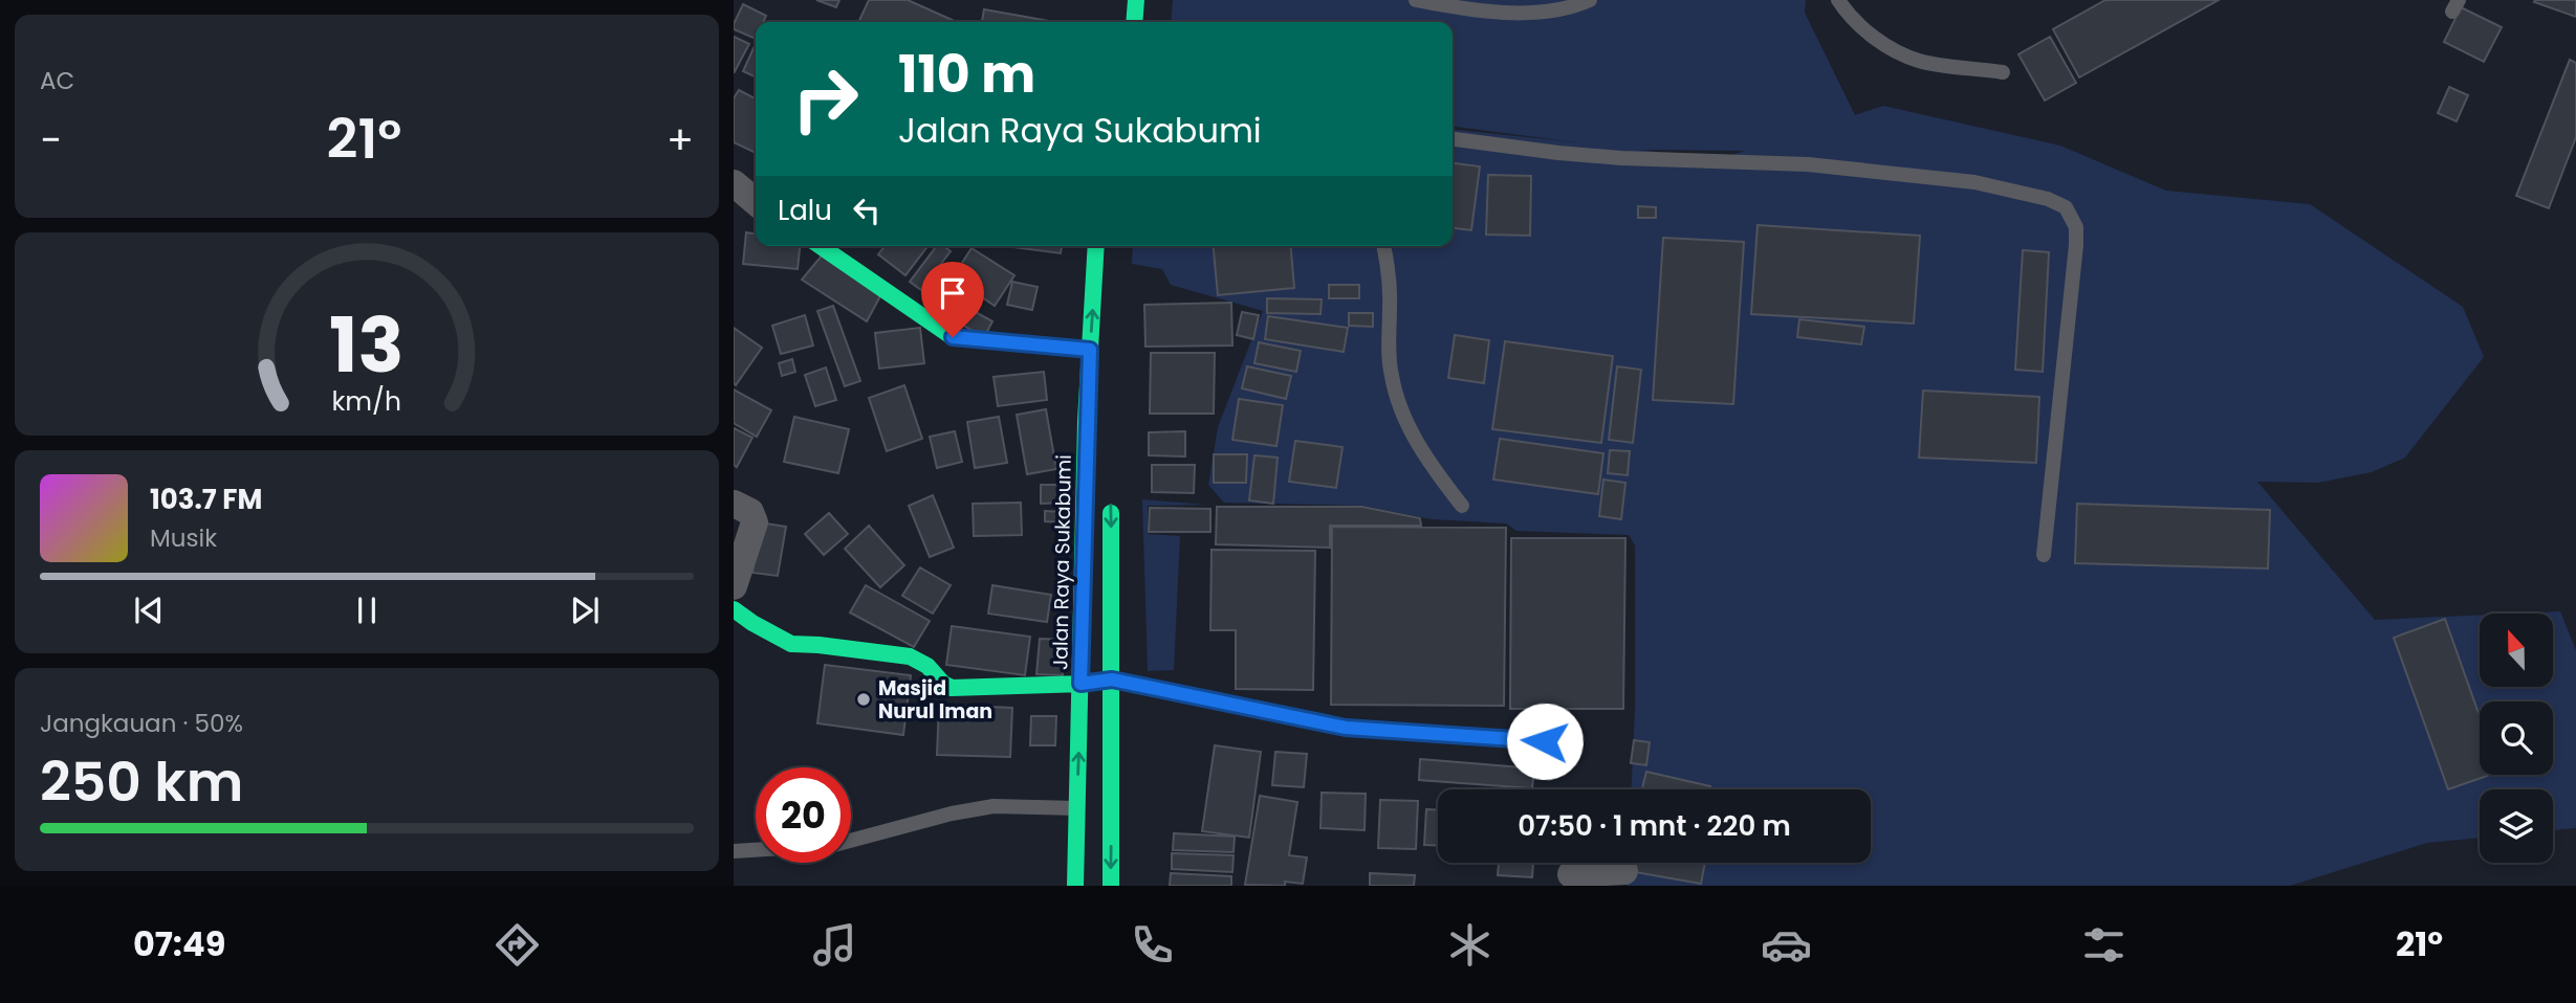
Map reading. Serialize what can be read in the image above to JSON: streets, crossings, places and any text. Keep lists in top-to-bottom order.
{
  "streets": {
    "main road": ["Jalan Raya Sukabumi"]
  },
  "places": ["Masjid Nurul Iman"],
  "north": "top",
  "page": {
    "tile": [
      "AC",
      ["Jangkauan · 50%", "250 km"]
    ],
    "turn": ["110 m", "Jalan Raya Sukabumi"],
    "heat": ["−", "21°", "+"],
    "then": "Lalu",
    "song": ["103.7 FM", "Musik"],
    "limit": "20",
    "trip": "07:50 · 1 mnt · 220 m",
    "tabs": ["07:49", "21°"],
    "gauge": ["13", "km/h"]
  }
}
